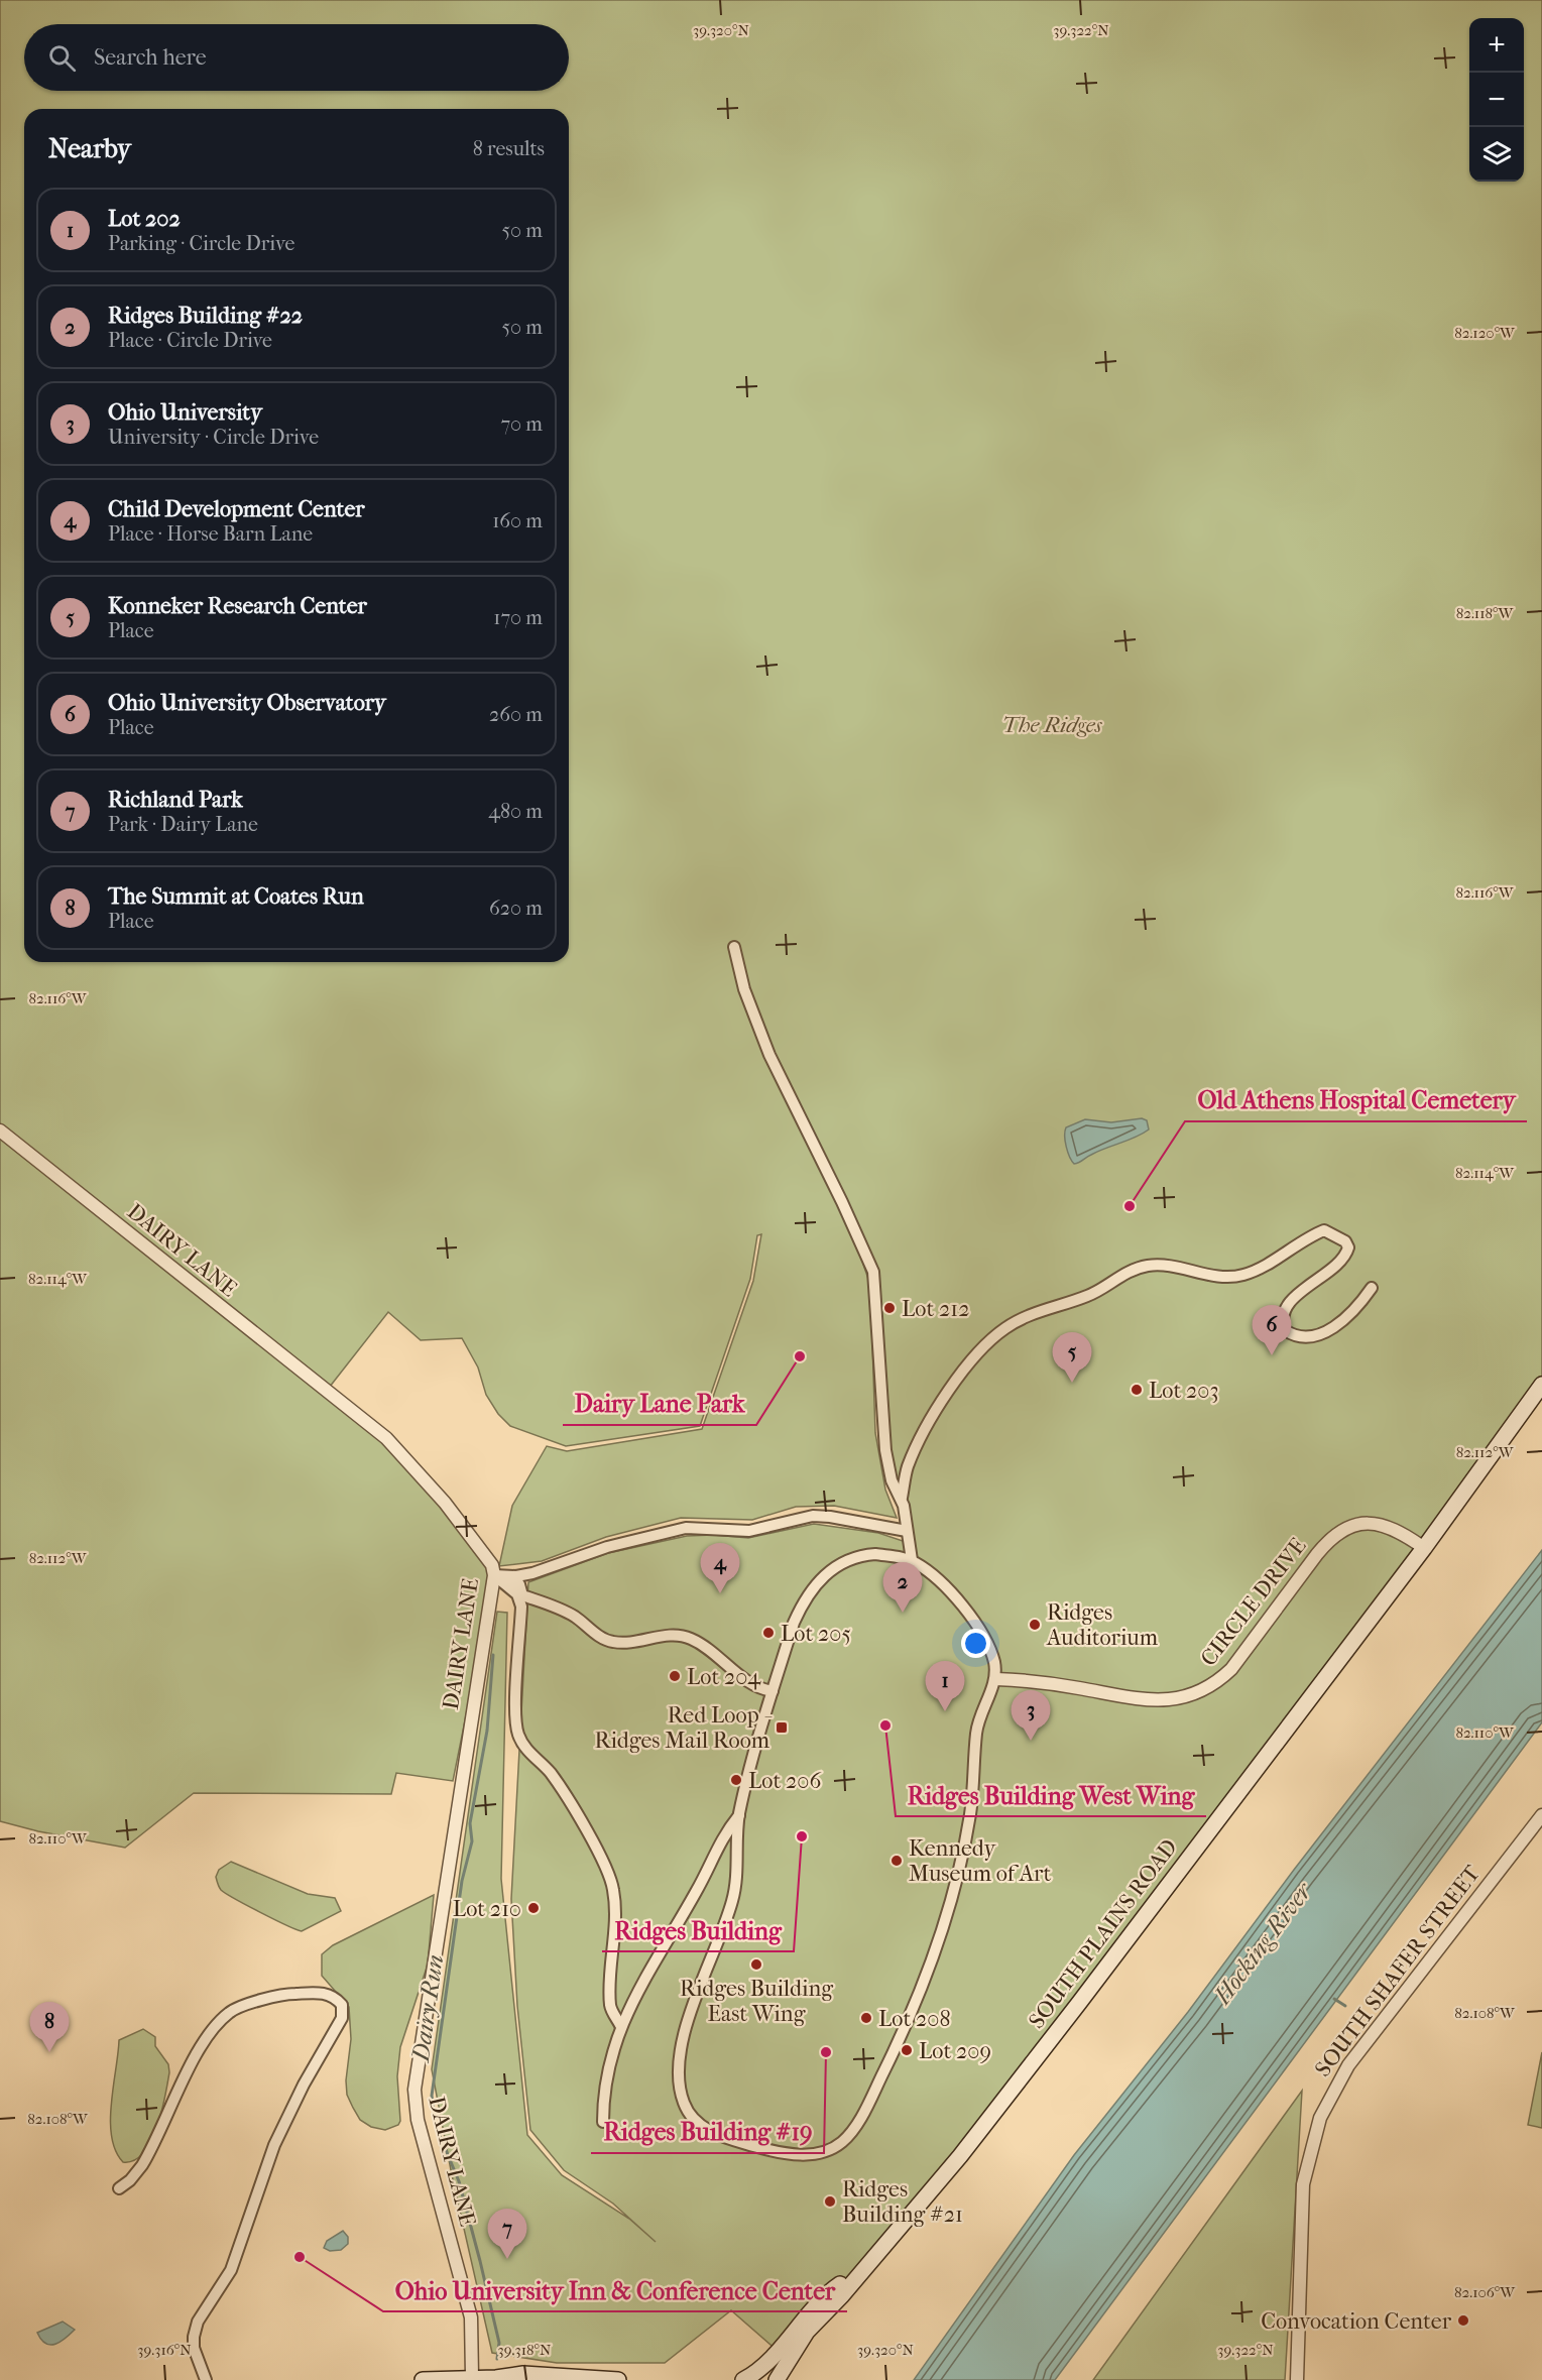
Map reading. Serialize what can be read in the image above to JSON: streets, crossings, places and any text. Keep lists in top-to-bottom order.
{
  "streets": {
    "main road": ["SOUTH PLAINS ROAD"],
    "street": ["DAIRY LANE", "CIRCLE DRIVE", "SOUTH SHAFER STREET"]
  },
  "crossings": [
    ["CIRCLE DRIVE", "SOUTH PLAINS ROAD"]
  ],
  "water": ["Hocking River", "Dairy Run"],
  "parks": ["The Ridges"],
  "places": {
    "other": [
      "Old Athens Hospital Cemetery",
      "Lot 212",
      "Dairy Lane Park",
      "Lot 203",
      "Ridges Auditorium",
      "Lot 205",
      "Lot 204",
      "Ridges Building West Wing",
      "Lot 206",
      "Ridges Building",
      "Kennedy Museum of Art",
      "Lot 210",
      "Ridges Building East Wing",
      "Lot 208",
      "Lot 209",
      "Ridges Building #19",
      "Ridges Building #21",
      "Ohio University Inn & Conference Center",
      "Convocation Center"
    ],
    "transit": ["Red Loop - Ridges Mail Room"]
  },
  "page": {
    "map_buttons": ["+", "−"],
    "search": "Search here",
    "heading": ["Nearby", "8 results"],
    "list": [
      {
        "mark": "1",
        "name": "Lot 202",
        "note": "Parking · Circle Drive",
        "value": "50 m"
      },
      {
        "mark": "2",
        "name": "Ridges Building #22",
        "note": "Place · Circle Drive",
        "value": "50 m"
      },
      {
        "mark": "3",
        "name": "Ohio University",
        "note": "University · Circle Drive",
        "value": "70 m"
      },
      {
        "mark": "4",
        "name": "Child Development Center",
        "note": "Place · Horse Barn Lane",
        "value": "160 m"
      },
      {
        "mark": "5",
        "name": "Konneker Research Center",
        "note": "Place",
        "value": "170 m"
      },
      {
        "mark": "6",
        "name": "Ohio University Observatory",
        "note": "Place",
        "value": "260 m"
      },
      {
        "mark": "7",
        "name": "Richland Park",
        "note": "Park · Dairy Lane",
        "value": "480 m"
      },
      {
        "mark": "8",
        "name": "The Summit at Coates Run",
        "note": "Place",
        "value": "620 m"
      }
    ],
    "pins": [
      "6",
      "5",
      "4",
      "2",
      "1",
      "3",
      "8",
      "7"
    ]
  },
  "coordinates": [
    "39.320°N",
    "39.322°N",
    "82.120°W",
    "82.118°W",
    "82.116°W",
    "82.114°W",
    "82.112°W",
    "82.110°W",
    "82.108°W",
    "82.106°W",
    "39.316°N",
    "39.318°N"
  ]
}
